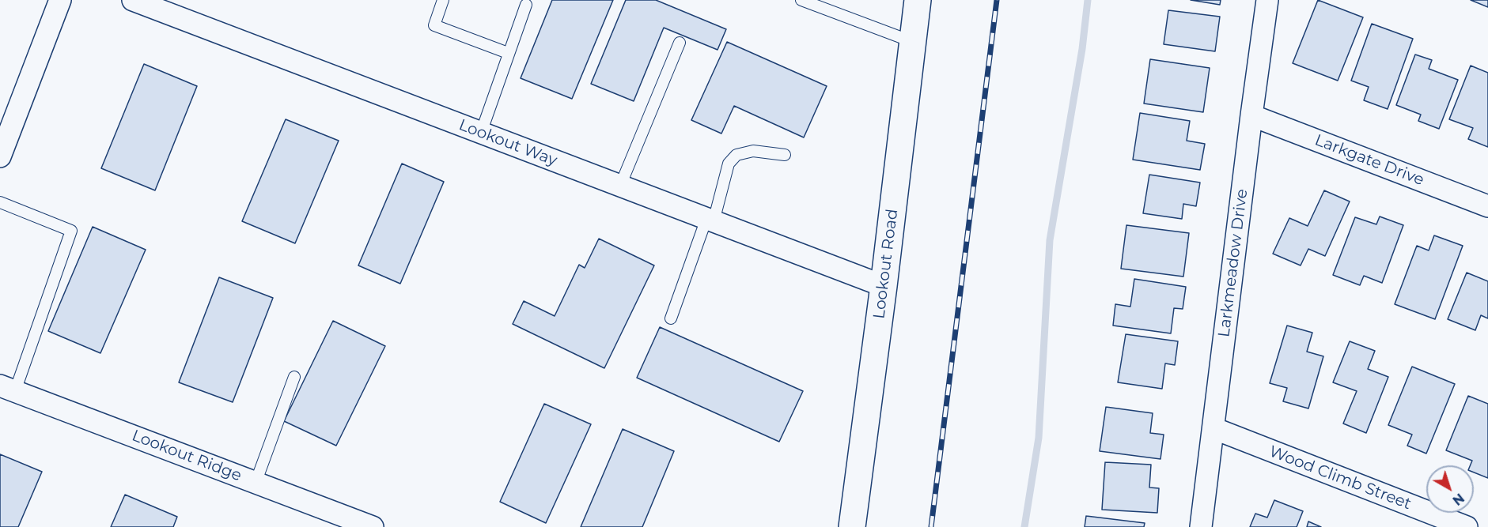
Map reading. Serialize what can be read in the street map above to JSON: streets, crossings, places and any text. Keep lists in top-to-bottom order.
{
  "streets": {
    "street": [
      "Lookout Way",
      "Larkgate Drive",
      "Larkmeadow Drive",
      "Lookout Road",
      "Lookout Ridge",
      "Wood Climb Street"
    ]
  },
  "crossings": [
    ["Lookout Way", "Lookout Road"],
    ["Larkgate Drive", "Larkmeadow Drive"],
    ["Larkmeadow Drive", "Wood Climb Street"]
  ],
  "north": "bottom right"
}
